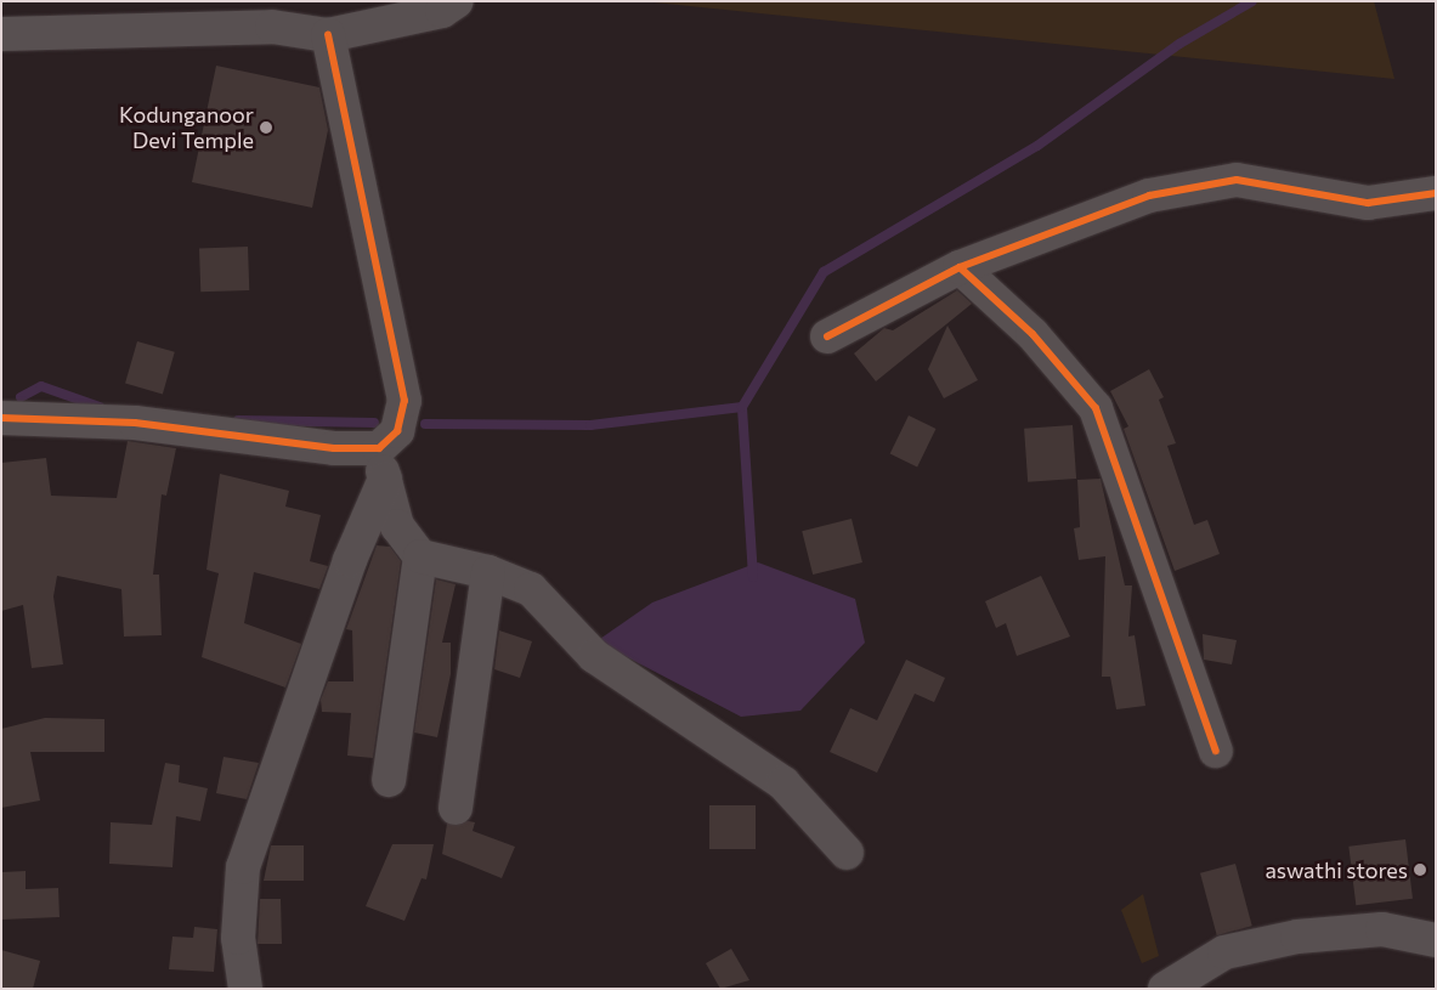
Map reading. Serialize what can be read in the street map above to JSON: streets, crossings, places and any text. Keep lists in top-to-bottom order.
{
  "places": ["Kodunganoor Devi Temple", "aswathi stores"]
}
